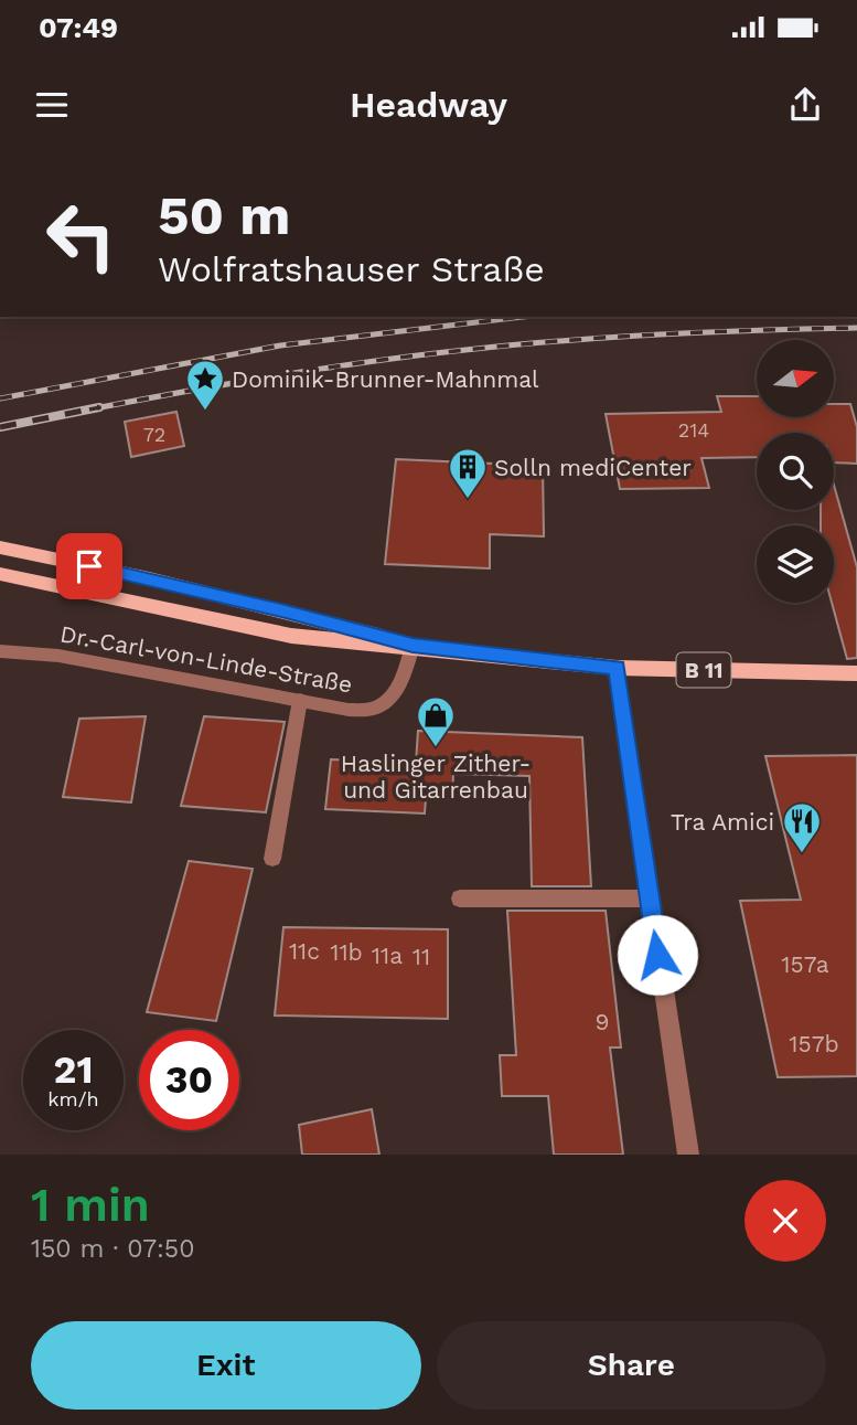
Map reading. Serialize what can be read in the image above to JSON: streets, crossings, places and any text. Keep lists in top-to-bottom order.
{
  "streets": {
    "main road": ["B 11"],
    "street": ["Dr.-Carl-von-Linde-Straße"]
  },
  "crossings": [
    ["Dr.-Carl-von-Linde-Straße", "B 11"]
  ],
  "places": {
    "place": ["Dominik-Brunner-Mahnmal"],
    "building": ["Solln mediCenter"],
    "shop": ["Haslinger Zither- und Gitarrenbau"],
    "restaurant": ["Tra Amici"]
  },
  "house_numbers": [
    "214",
    "72",
    "11c",
    "11b",
    "11a",
    "11",
    "157a",
    "9",
    "157b"
  ],
  "north": "right",
  "page": {
    "status": "07:49",
    "header": "Headway",
    "turn": ["50 m", "Wolfratshauser Straße"],
    "speed": "21 km/h",
    "limit": "30",
    "heading": ["1 min", "150 m · 07:50"],
    "buttons": ["Exit", "Share"]
  }
}
